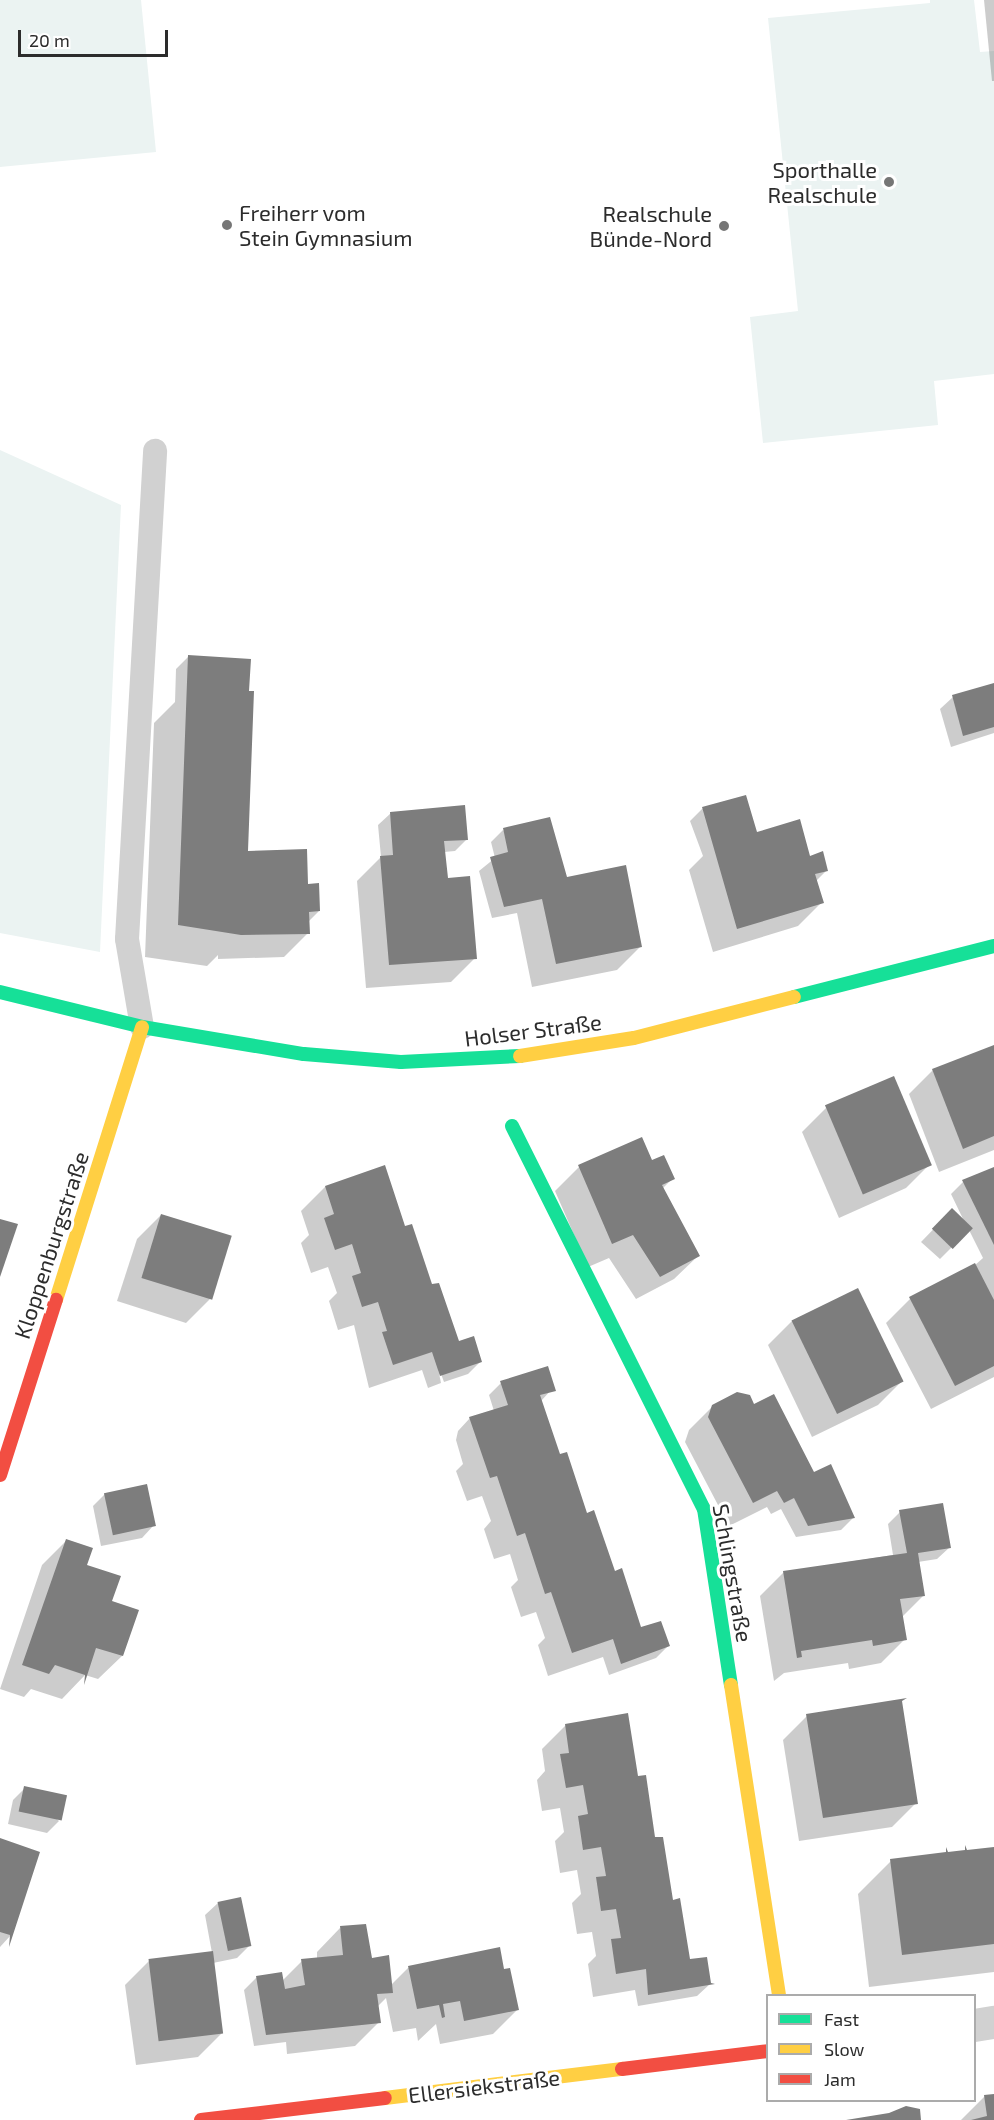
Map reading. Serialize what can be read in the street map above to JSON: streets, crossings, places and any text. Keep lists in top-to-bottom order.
{
  "streets": {
    "street": [
      "Holser Straße",
      "Kloppenburgstraße",
      "Schlingstraße",
      "Ellersiekstraße"
    ]
  },
  "crossings": [
    ["Holser Straße", "Kloppenburgstraße"]
  ],
  "places": ["Sporthalle Realschule", "Freiherr vom Stein Gymnasium", "Realschule Bünde-Nord"],
  "legend": ["Fast", "Slow", "Jam"],
  "scale_bar": "20 m"
}
